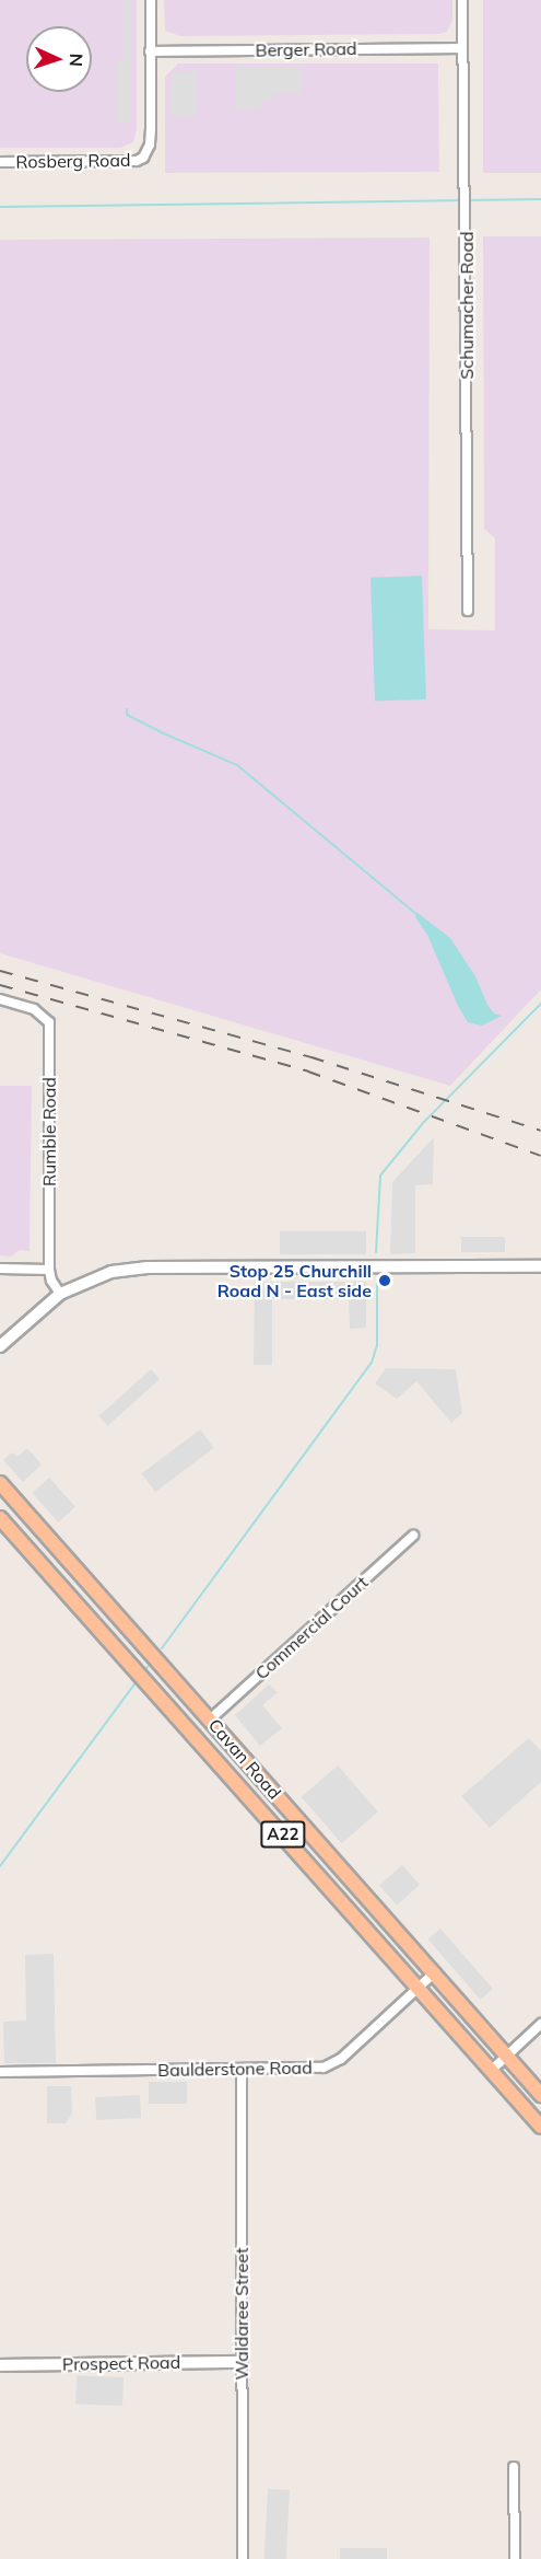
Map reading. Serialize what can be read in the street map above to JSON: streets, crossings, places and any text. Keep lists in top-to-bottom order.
{
  "streets": {
    "main road": ["Cavan Road", "A22"],
    "street": [
      "Berger Road",
      "Rosberg Road",
      "Schumacher Road",
      "Rumble Road",
      "Commercial Court",
      "Baulderstone Road",
      "Waldaree Street",
      "Prospect Road"
    ]
  },
  "crossings": [
    ["Berger Road", "Rosberg Road"],
    ["Berger Road", "Schumacher Road"],
    ["Commercial Court", "Cavan Road"],
    ["Cavan Road", "Baulderstone Road"],
    ["Baulderstone Road", "Waldaree Street"],
    ["Waldaree Street", "Prospect Road"]
  ],
  "places": ["Stop 25 Churchill Road N - East side"],
  "north": "right"
}
